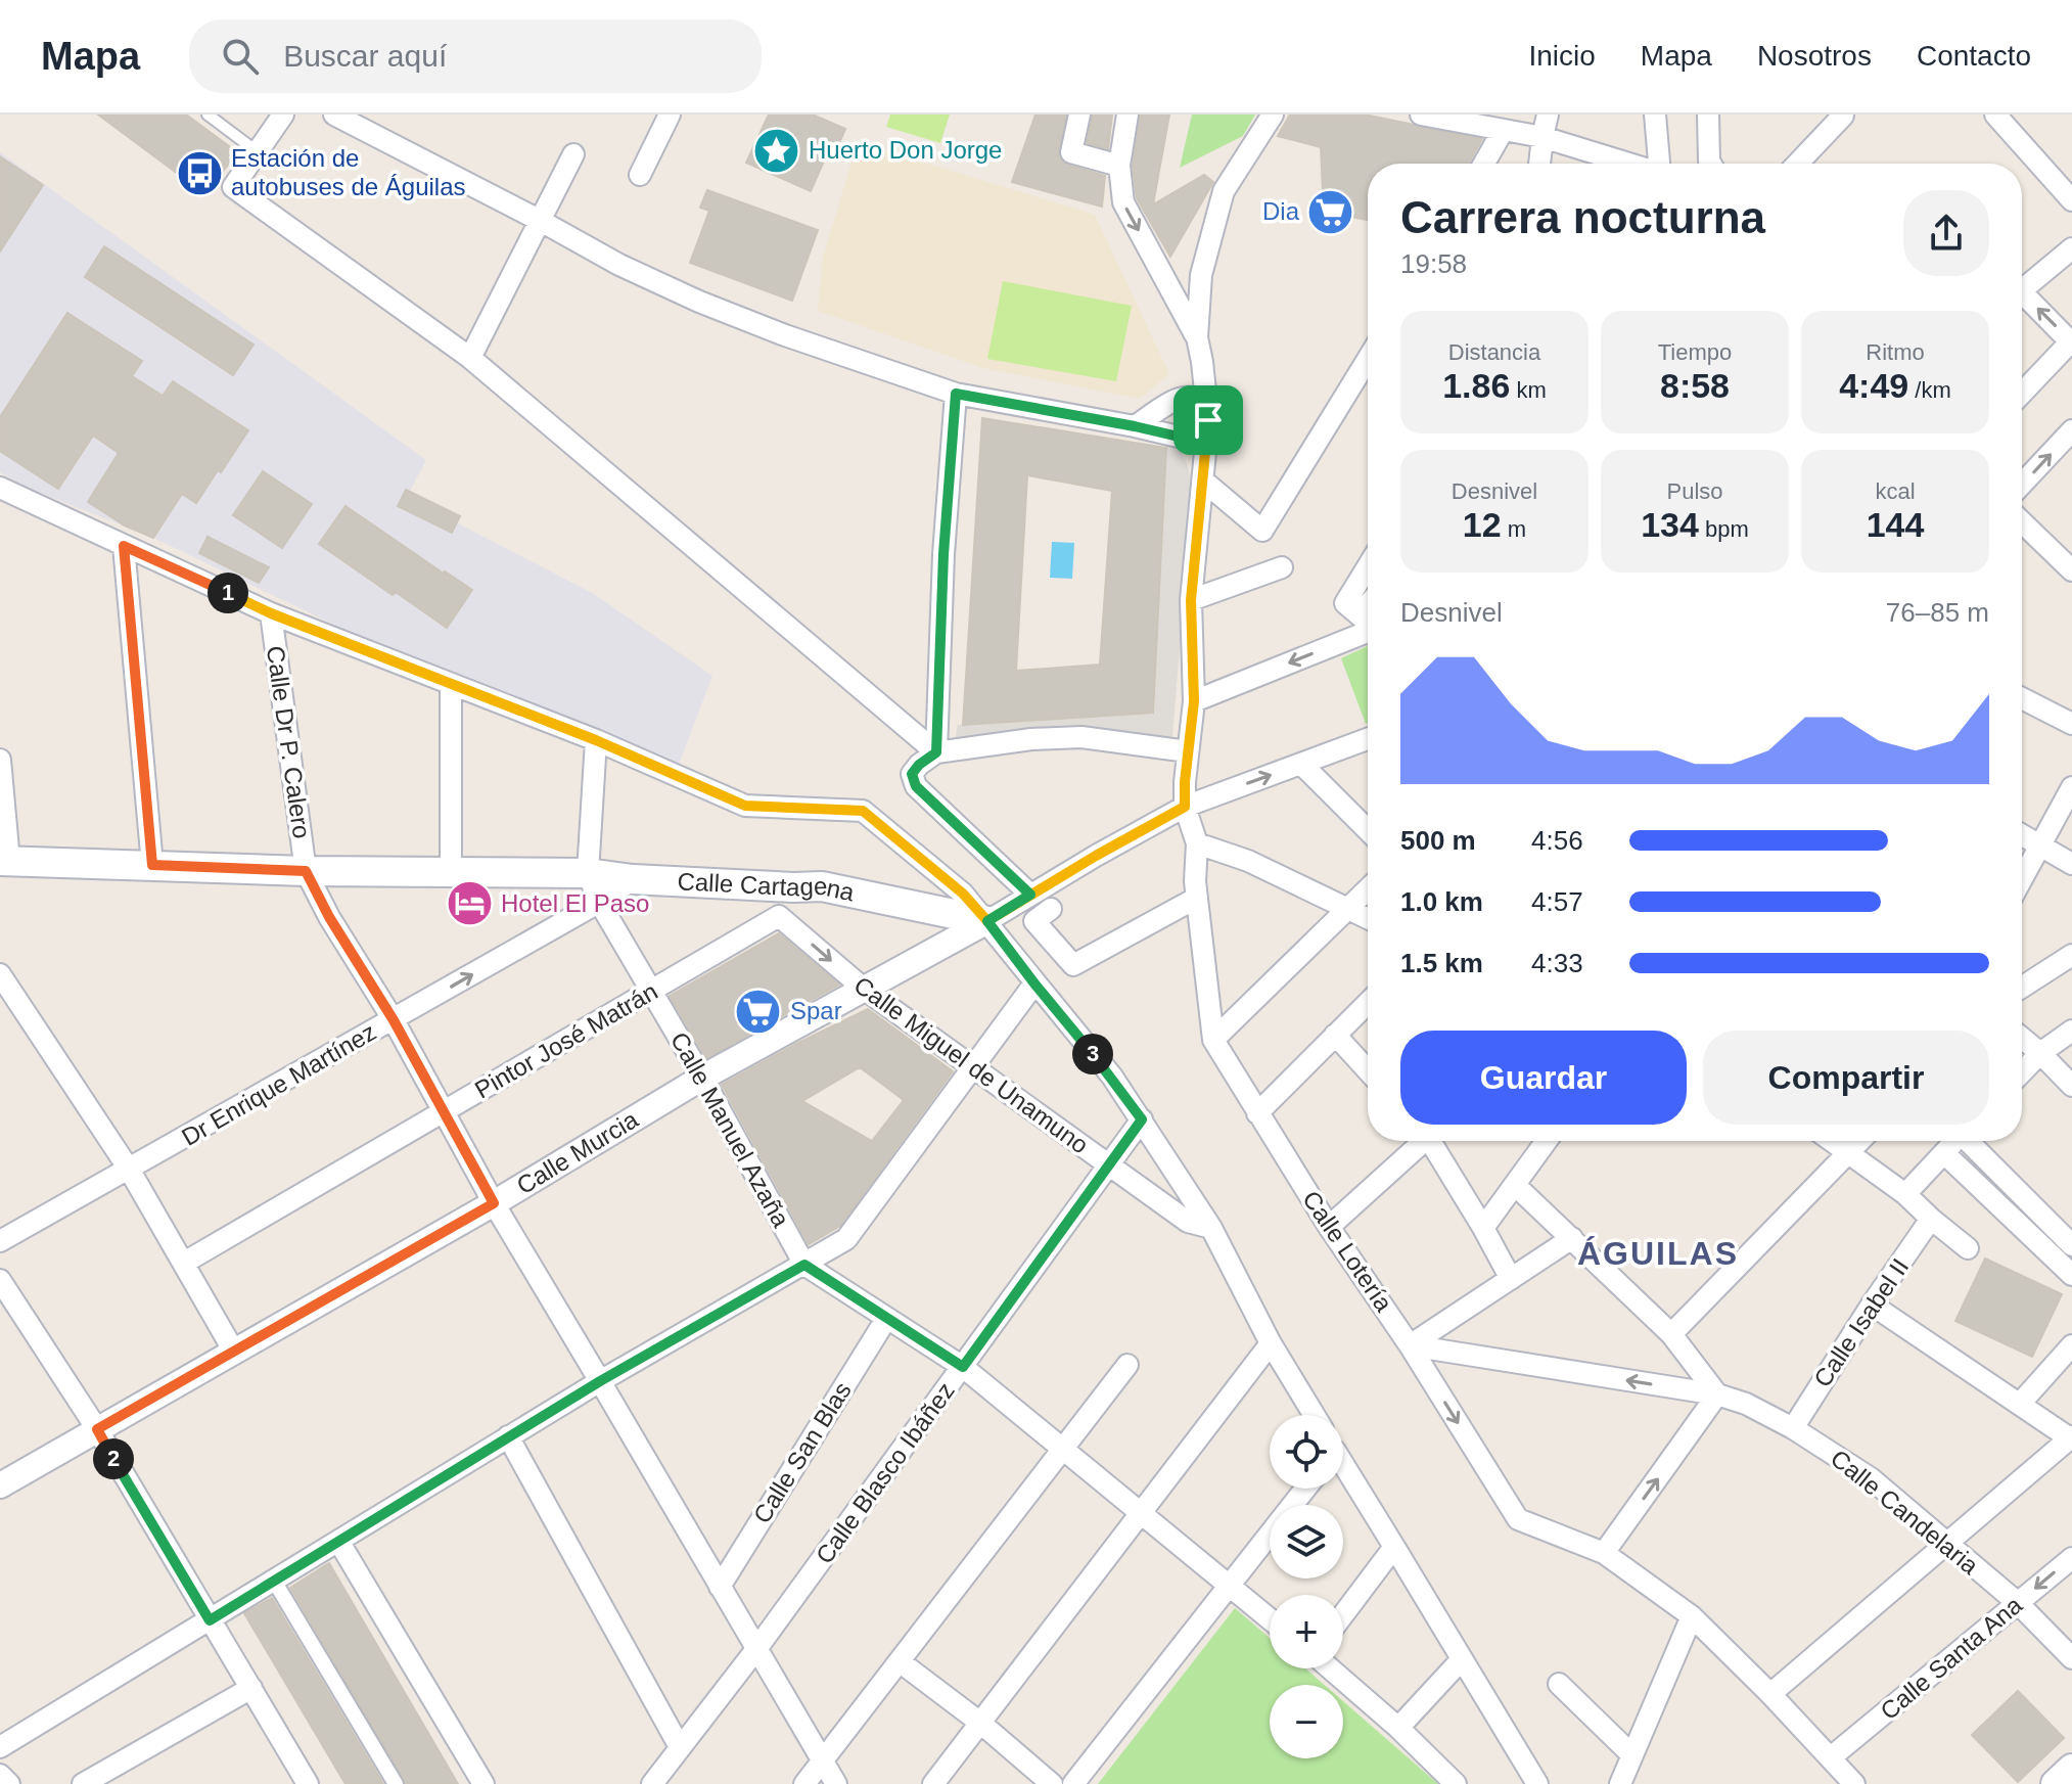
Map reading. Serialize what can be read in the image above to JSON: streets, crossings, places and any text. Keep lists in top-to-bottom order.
{
  "streets": {
    "main road": ["Calle Cartagena"],
    "street": [
      "Calle Dr P. Calero",
      "Pintor José Matrán",
      "Calle Miguel de Unamuno",
      "Dr Enrique Martínez",
      "Calle Manuel Azaña",
      "Calle Murcia",
      "Calle Lotería",
      "Calle Isabel II",
      "Calle San Blas",
      "Calle Blasco Ibáñez",
      "Calle Candelaria",
      "Calle Santa Ana"
    ]
  },
  "crossings": [
    ["Calle Dr P. Calero", "Calle Cartagena"],
    ["Calle Dr P. Calero", "Pintor José Matrán"],
    ["Calle Dr P. Calero", "Dr Enrique Martínez"],
    ["Calle Dr P. Calero", "Calle Murcia"],
    ["Calle Dr P. Calero", "Calle San Blas"],
    ["Calle Dr P. Calero", "Calle Blasco Ibáñez"],
    ["Calle Cartagena", "Dr Enrique Martínez"],
    ["Calle Cartagena", "Calle Manuel Azaña"],
    ["Calle Cartagena", "Calle Murcia"],
    ["Pintor José Matrán", "Calle Miguel de Unamuno"],
    ["Pintor José Matrán", "Calle Manuel Azaña"],
    ["Calle Miguel de Unamuno", "Calle Murcia"],
    ["Calle Miguel de Unamuno", "Calle Blasco Ibáñez"],
    ["Dr Enrique Martínez", "Calle Manuel Azaña"],
    ["Calle Manuel Azaña", "Calle Murcia"],
    ["Calle Manuel Azaña", "Calle San Blas"],
    ["Calle Manuel Azaña", "Calle Blasco Ibáñez"],
    ["Calle Lotería", "Calle Candelaria"],
    ["Calle Lotería", "Calle Santa Ana"],
    ["Calle Isabel II", "Calle Candelaria"],
    ["Calle Candelaria", "Calle Santa Ana"]
  ],
  "one_way": ["Calle Candelaria"],
  "districts": ["ÁGUILAS"],
  "places": {
    "place": ["Huerto Don Jorge"],
    "bus stop": ["Estación de autobuses de Águilas"],
    "supermarket": ["Dia", "Spar"],
    "hotel": ["Hotel El Paso"]
  },
  "page": {
    "header": "Mapa",
    "search": "Buscar aquí",
    "nav": [
      "Inicio",
      "Mapa",
      "Nosotros",
      "Contacto"
    ],
    "heading": ["Carrera nocturna", "19:58"],
    "stats": [
      ["Distancia", "1.86 km"],
      ["Tiempo", "8:58"],
      ["Ritmo", "4:49 /km"],
      ["Desnivel", "12 m"],
      ["Pulso", "134 bpm"],
      ["kcal", "144"]
    ],
    "pins": ["1", "3", "2"],
    "chart": ["Desnivel", "76–85 m"],
    "list": [
      {
        "name": "500 m",
        "note": "4:56"
      },
      {
        "name": "1.0 km",
        "note": "4:57"
      },
      {
        "name": "1.5 km",
        "note": "4:33"
      }
    ],
    "buttons": ["Guardar", "Compartir"],
    "map_buttons": ["+", "−"]
  }
}
